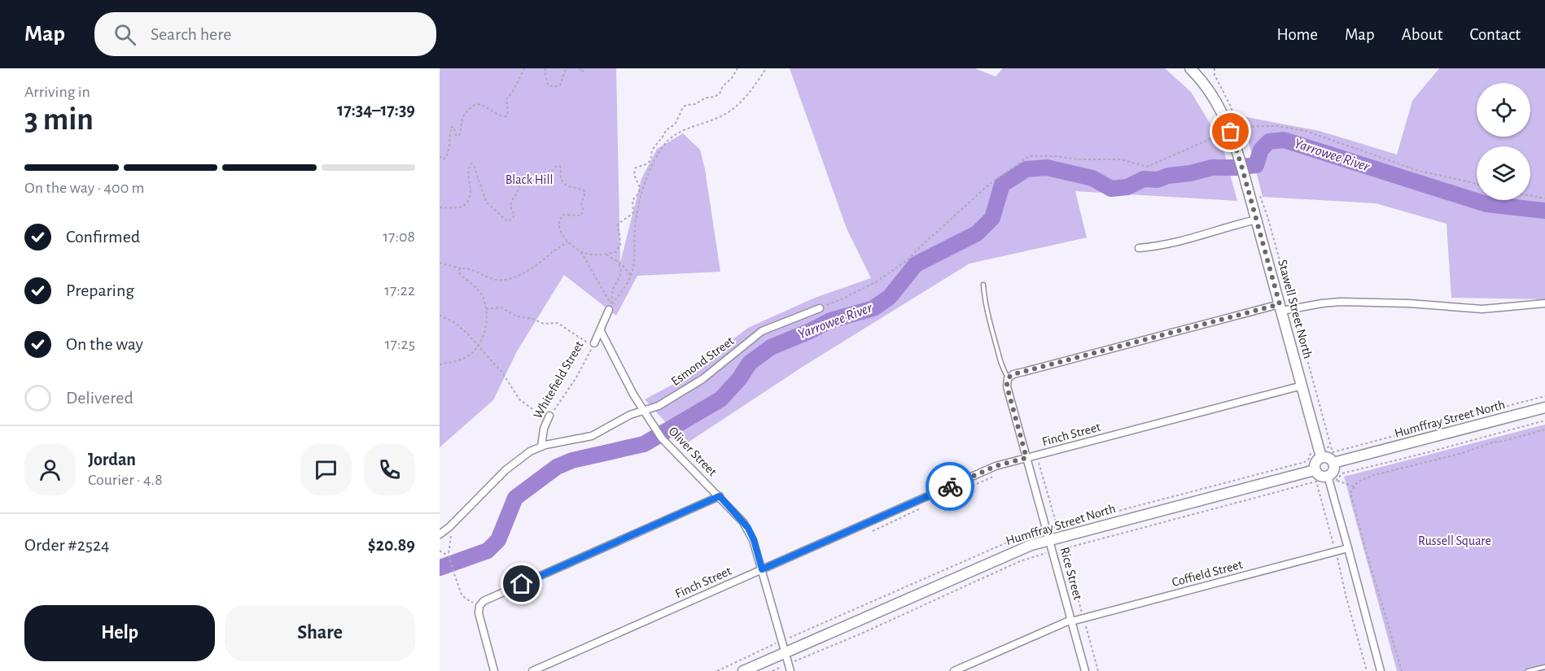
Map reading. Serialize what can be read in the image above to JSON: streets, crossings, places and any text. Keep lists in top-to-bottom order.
{
  "streets": {
    "street": [
      "Stawell Street North",
      "Esmond Street",
      "Whitefield Street",
      "Humffray Street North",
      "Finch Street",
      "Oliver Street",
      "Rice Street",
      "Coffield Street"
    ]
  },
  "crossings": [
    ["Stawell Street North", "Finch Street"],
    ["Esmond Street", "Whitefield Street"],
    ["Esmond Street", "Oliver Street"],
    ["Whitefield Street", "Oliver Street"],
    ["Humffray Street North", "Oliver Street"],
    ["Humffray Street North", "Rice Street"],
    ["Finch Street", "Oliver Street"],
    ["Finch Street", "Rice Street"],
    ["Rice Street", "Coffield Street"]
  ],
  "water": ["Yarrowee River"],
  "parks": ["Black Hill", "Russell Square"],
  "page": {
    "header": "Map",
    "search": "Search here",
    "nav": [
      "Home",
      "Map",
      "About",
      "Contact"
    ],
    "heading": ["3 min", "Arriving in", "17:34–17:39"],
    "panel": [
      "Jordan",
      "Courier · 4.8",
      "Order #2524",
      "$20.89"
    ],
    "bar": "On the way · 400 m",
    "list": [
      ["Confirmed", "17:08"],
      ["Preparing", "17:22"],
      ["On the way", "17:25"],
      "Delivered"
    ],
    "buttons": ["Help", "Share"]
  }
}
